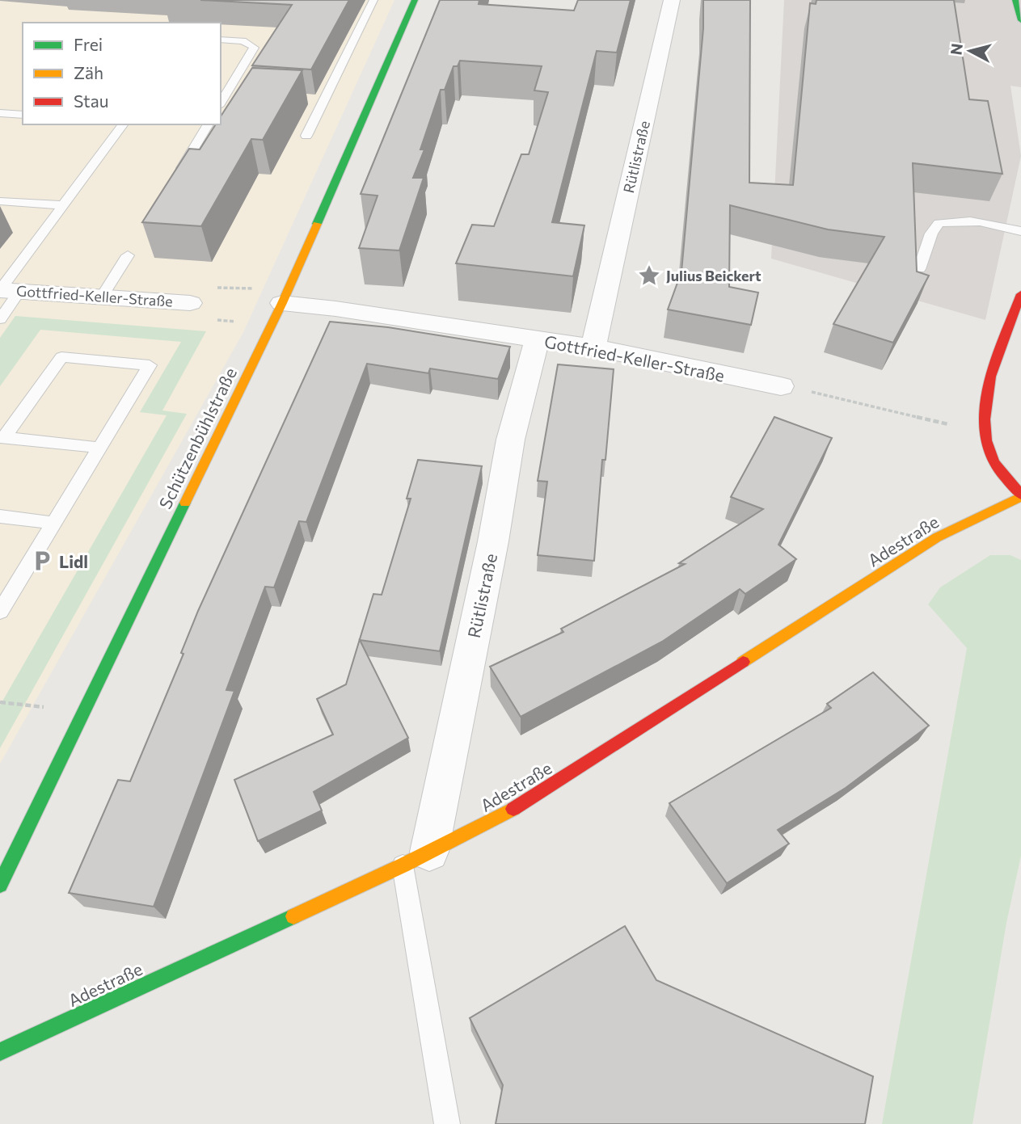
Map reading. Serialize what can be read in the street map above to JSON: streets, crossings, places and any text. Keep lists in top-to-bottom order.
{
  "streets": {
    "street": [
      "Rütlistraße",
      "Gottfried-Keller-Straße",
      "Schützenbühlstraße",
      "Adestraße"
    ]
  },
  "crossings": [
    ["Rütlistraße", "Gottfried-Keller-Straße"],
    ["Rütlistraße", "Adestraße"],
    ["Gottfried-Keller-Straße", "Schützenbühlstraße"]
  ],
  "places": {
    "place": ["Julius Beickert"],
    "parking": ["Lidl"]
  },
  "legend": ["Frei", "Zäh", "Stau"],
  "north": "left"
}
